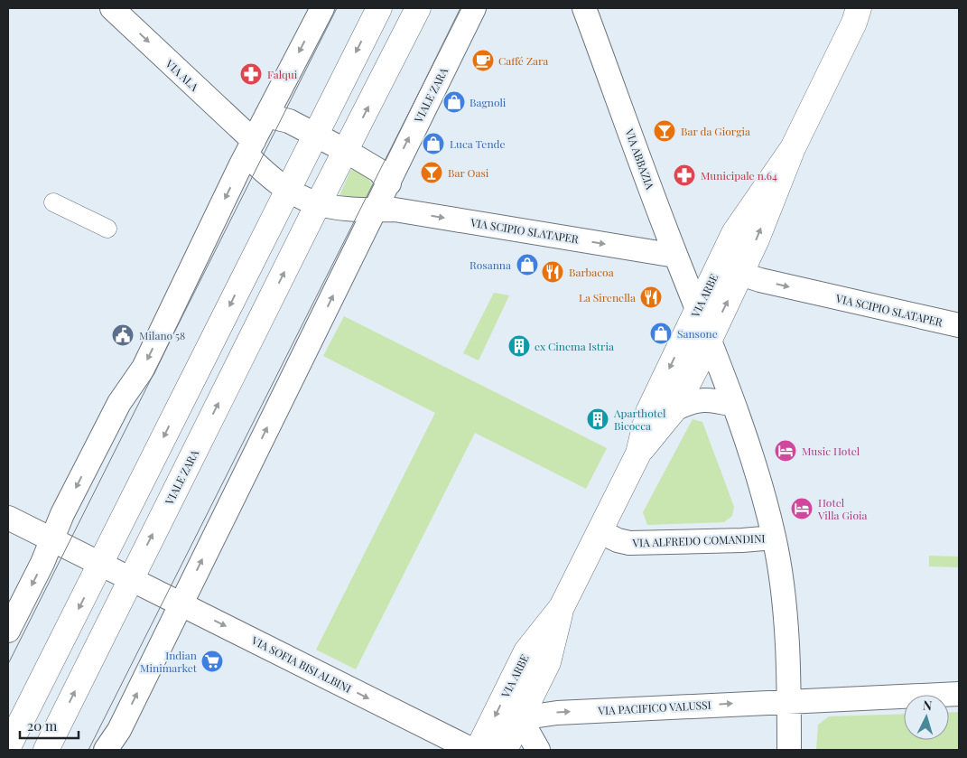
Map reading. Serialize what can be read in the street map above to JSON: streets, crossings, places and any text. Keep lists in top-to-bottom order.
{
  "streets": {
    "main road": ["VIALE ZARA", "VIA ARBE"],
    "street": [
      "VIA ALA",
      "VIA ABBAZIA",
      "VIA SCIPIO SLATAPER",
      "VIA ALFREDO COMANDINI",
      "VIA SOFIA BISI ALBINI",
      "VIA PACIFICO VALUSSI"
    ]
  },
  "crossings": [
    ["VIALE ZARA", "VIA SCIPIO SLATAPER"],
    ["VIALE ZARA", "VIA SOFIA BISI ALBINI"],
    ["VIA ABBAZIA", "VIA SCIPIO SLATAPER"],
    ["VIA ABBAZIA", "VIA ARBE"],
    ["VIA ABBAZIA", "VIA ALFREDO COMANDINI"],
    ["VIA SCIPIO SLATAPER", "VIA ARBE"],
    ["VIA ARBE", "VIA ALFREDO COMANDINI"],
    ["VIA ARBE", "VIA PACIFICO VALUSSI"],
    ["VIA ALFREDO COMANDINI", "VIA PACIFICO VALUSSI"]
  ],
  "one_way": ["VIA SCIPIO SLATAPER", "VIA SOFIA BISI ALBINI", "VIA PACIFICO VALUSSI"],
  "places": {
    "cafe": ["Caffé Zara"],
    "pharmacy": ["Falqui", "Municipale n.64"],
    "shop": [
      "Bagnoli",
      "Luca Tende",
      "Rosanna",
      "Sansone"
    ],
    "bar": ["Bar da Giorgia", "Bar Oasi"],
    "restaurant": ["Barbacoa", "La Sirenella"],
    "public building": ["Milano 58"],
    "building": ["ex Cinema Istria", "Aparthotel Bicocca"],
    "hotel": ["Music Hotel", "Hotel Villa Gioia"],
    "supermarket": ["Indian Minimarket"]
  },
  "scale_bar": "20 m",
  "north": "top"
}
